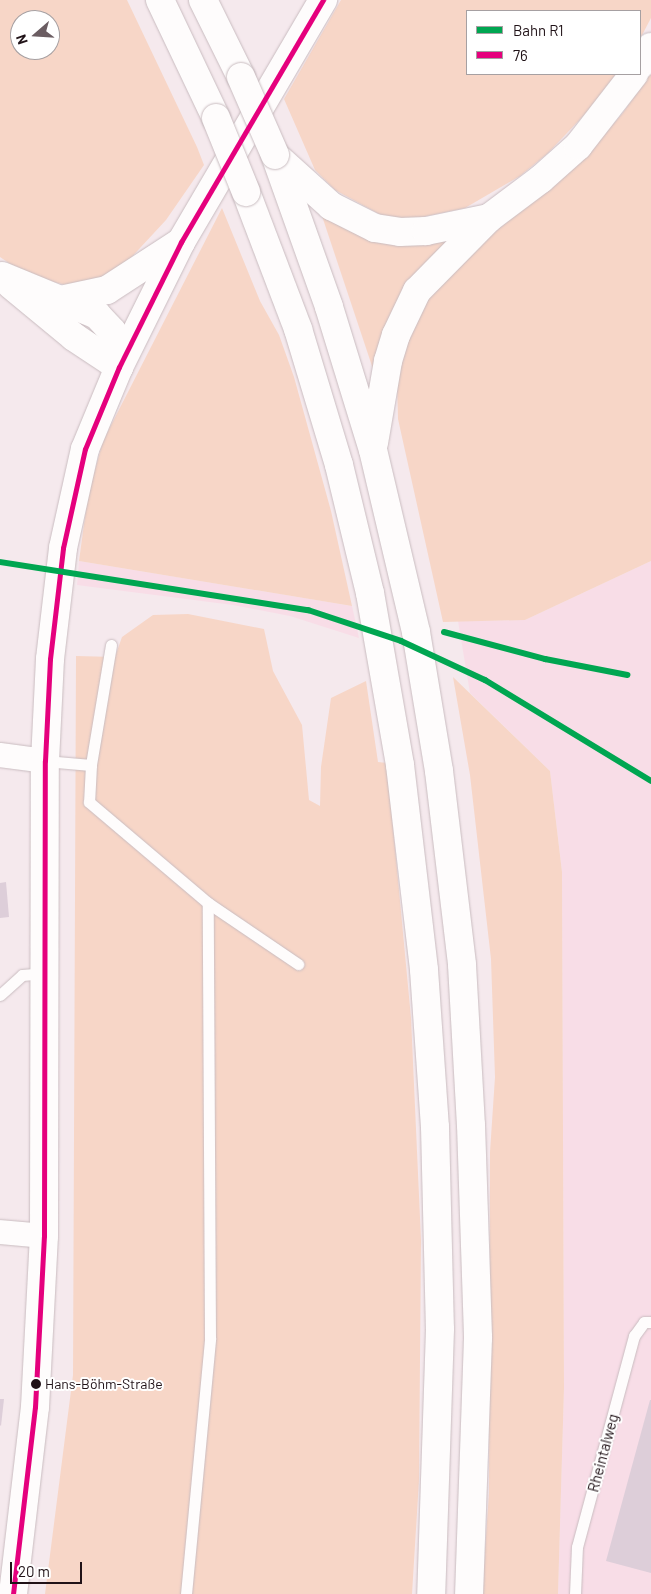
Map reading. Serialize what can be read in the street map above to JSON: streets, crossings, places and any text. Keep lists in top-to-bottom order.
{
  "streets": {
    "lane": ["Rheintalweg"]
  },
  "places": ["Hans-Böhm-Straße"],
  "lines": ["transit line 76", "rail line R1"],
  "legend": ["Bahn R1", "76"],
  "scale_bar": "20 m",
  "north": "left"
}
